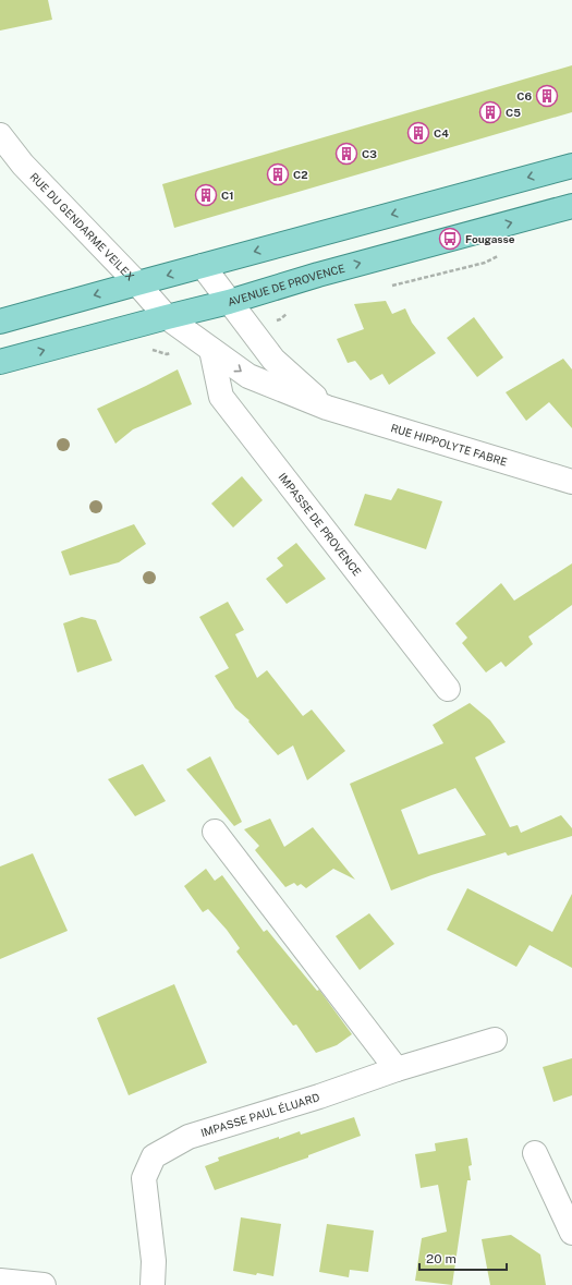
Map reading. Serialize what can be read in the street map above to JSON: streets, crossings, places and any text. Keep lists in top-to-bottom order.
{
  "streets": {
    "main road": ["AVENUE DE PROVENCE"],
    "street": [
      "RUE DU GENDARME VEILEX",
      "RUE HIPPOLYTE FABRE",
      "IMPASSE DE PROVENCE",
      "IMPASSE PAUL ÉLUARD"
    ]
  },
  "crossings": [
    ["RUE DU GENDARME VEILEX", "AVENUE DE PROVENCE"],
    ["RUE DU GENDARME VEILEX", "RUE HIPPOLYTE FABRE"],
    ["AVENUE DE PROVENCE", "RUE HIPPOLYTE FABRE"],
    ["RUE HIPPOLYTE FABRE", "IMPASSE DE PROVENCE"]
  ],
  "places": {
    "building": [
      "C6",
      "C5",
      "C4",
      "C3",
      "C2",
      "C1"
    ],
    "bus stop": ["Fougasse"]
  },
  "scale_bar": "20 m"
}
